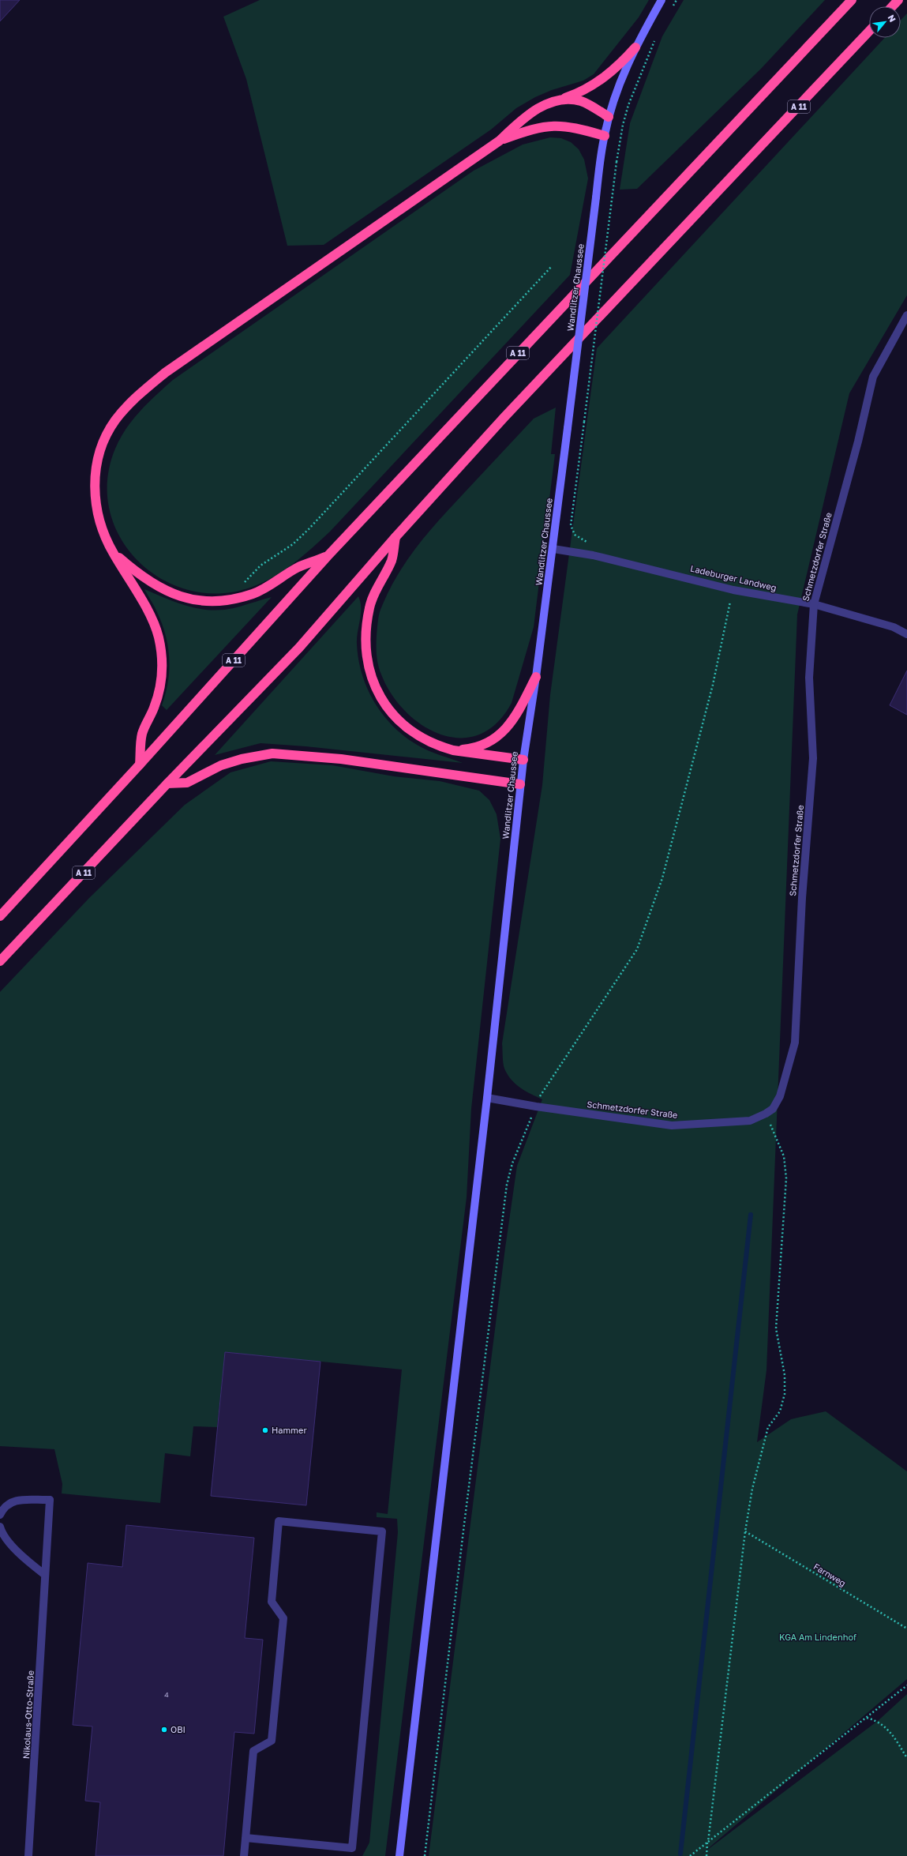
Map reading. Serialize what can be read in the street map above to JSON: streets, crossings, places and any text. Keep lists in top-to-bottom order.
{
  "streets": {
    "highway": ["A 11"],
    "main road": ["Wandlitzer Chaussee"],
    "street": ["Schmetzdorfer Straße", "Ladeburger Landweg", "Nikolaus-Otto-Straße"],
    "path": ["Farnweg"]
  },
  "crossings": [
    ["Wandlitzer Chaussee", "Schmetzdorfer Straße"],
    ["Wandlitzer Chaussee", "Ladeburger Landweg"],
    ["Schmetzdorfer Straße", "Ladeburger Landweg"]
  ],
  "parks": ["KGA Am Lindenhof"],
  "places": ["Hammer", "OBI"],
  "house_numbers": ["4"],
  "north": "top right"
}
